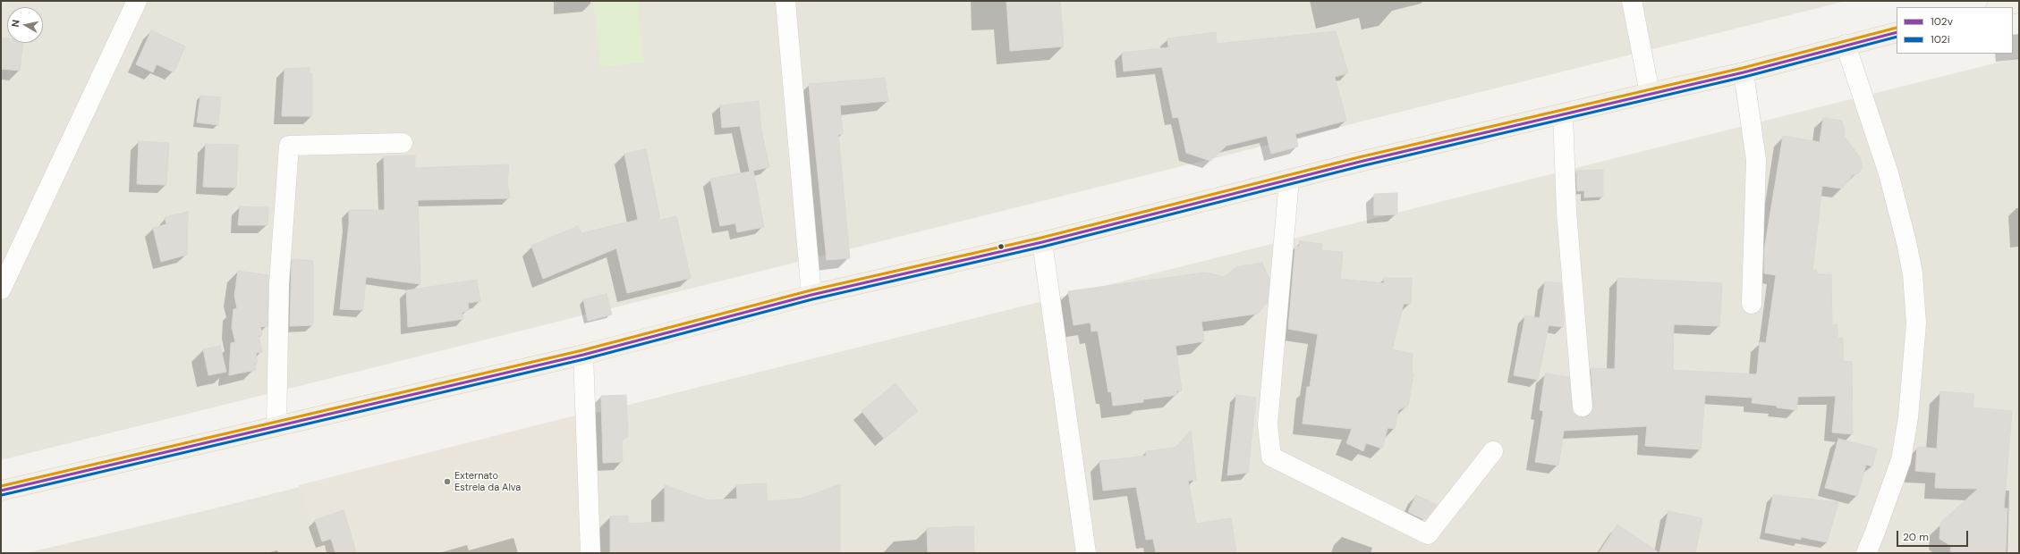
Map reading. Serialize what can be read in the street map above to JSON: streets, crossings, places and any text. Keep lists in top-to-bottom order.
{
  "places": ["Externato Estrela da Alva"],
  "lines": ["transit line 102v", "transit line 102i"],
  "legend": ["102v", "102i"],
  "scale_bar": "20 m",
  "north": "left"
}
